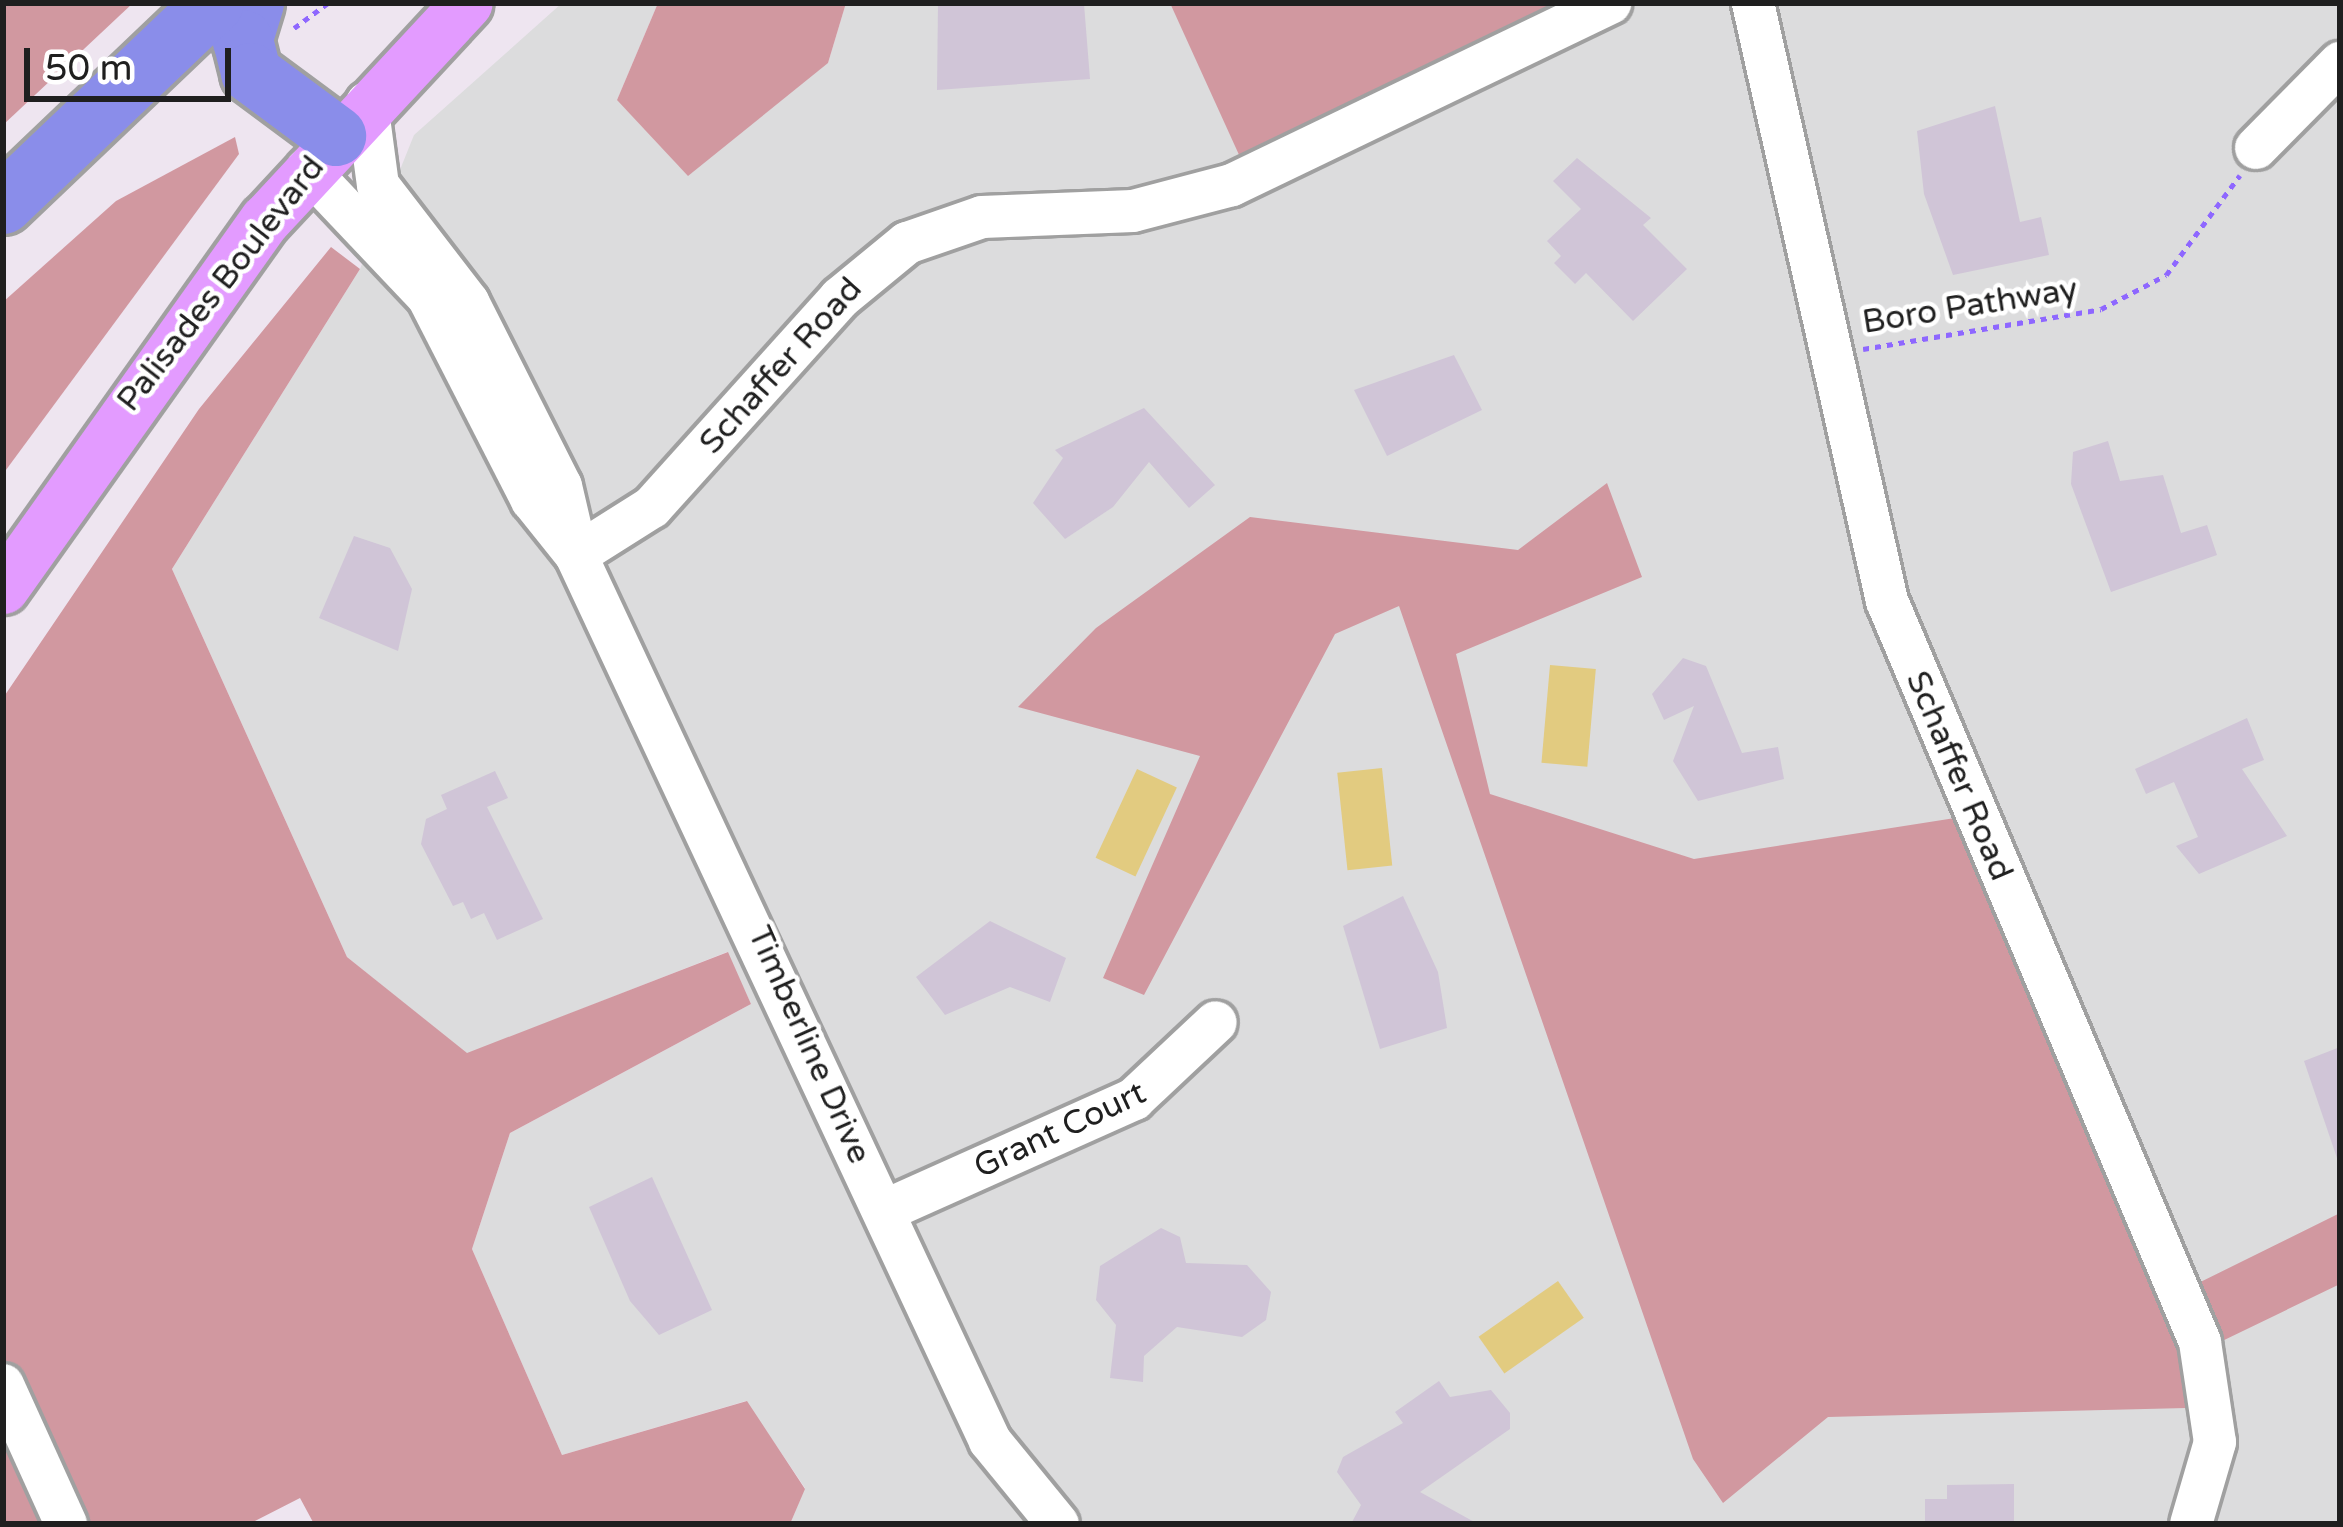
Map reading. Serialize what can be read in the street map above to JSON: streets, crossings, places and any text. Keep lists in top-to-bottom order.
{
  "streets": {
    "main road": ["Palisades Boulevard"],
    "street": ["Schaffer Road", "Timberline Drive", "Grant Court"],
    "path": ["Boro Pathway"]
  },
  "crossings": [
    ["Palisades Boulevard", "Timberline Drive"],
    ["Boro Pathway", "Schaffer Road"],
    ["Schaffer Road", "Timberline Drive"],
    ["Timberline Drive", "Grant Court"]
  ],
  "scale_bar": "50 m"
}
